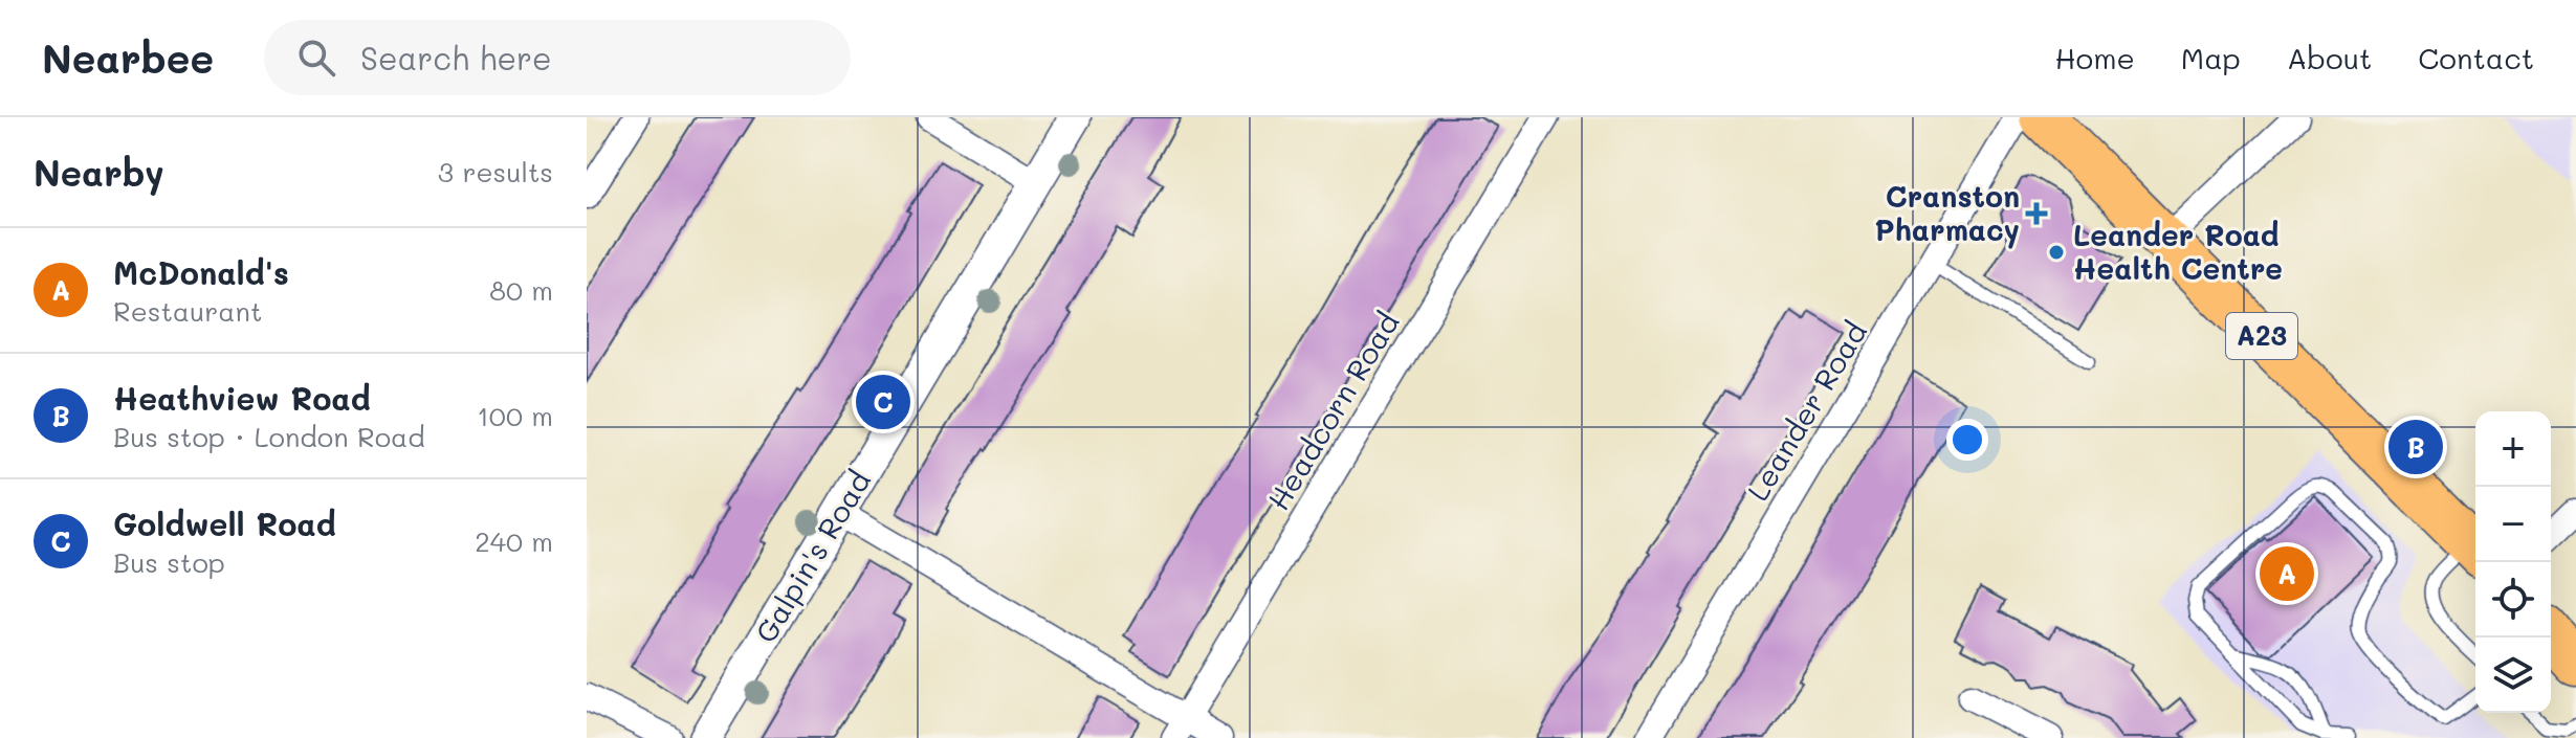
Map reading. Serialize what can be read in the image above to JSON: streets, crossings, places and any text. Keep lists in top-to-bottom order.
{
  "streets": {
    "highway": ["A23"],
    "street": ["Headcorn Road", "Leander Road", "Galpin's Road"]
  },
  "places": {
    "health": ["Cranston Pharmacy"],
    "other": ["Leander Road Health Centre"]
  },
  "page": {
    "header": "Nearbee",
    "search": "Search here",
    "nav": [
      "Home",
      "Map",
      "About",
      "Contact"
    ],
    "heading": ["Nearby", "3 results"],
    "list": [
      {
        "mark": "A",
        "name": "McDonald's",
        "note": "Restaurant",
        "value": "80 m"
      },
      {
        "mark": "B",
        "name": "Heathview Road",
        "note": "Bus stop · London Road",
        "value": "100 m"
      },
      {
        "mark": "C",
        "name": "Goldwell Road",
        "note": "Bus stop",
        "value": "240 m"
      }
    ],
    "pins": ["C", "B", "A"],
    "map_buttons": ["+", "−"]
  }
}
